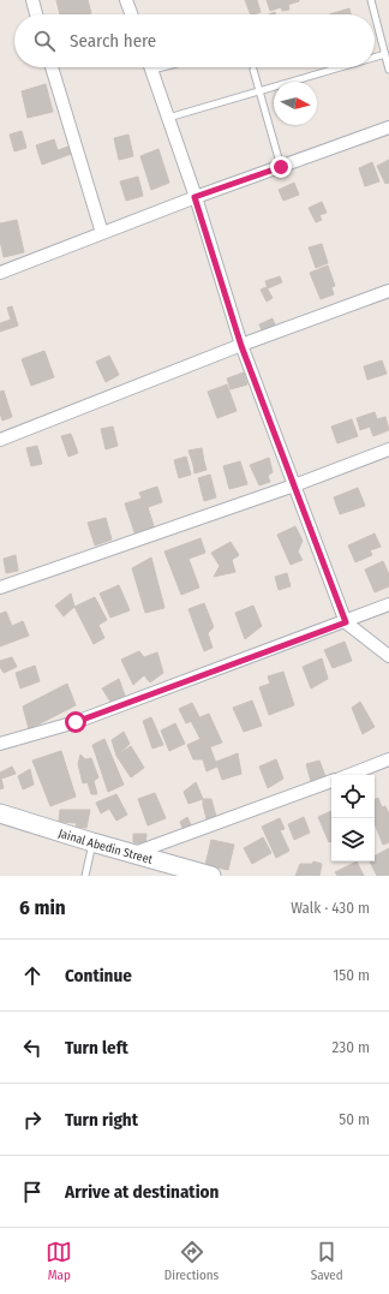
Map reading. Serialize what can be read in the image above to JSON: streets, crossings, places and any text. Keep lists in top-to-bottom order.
{
  "streets": {
    "street": ["Jainal Abedin Street"]
  },
  "north": "right",
  "page": {
    "search": "Search here",
    "heading": ["6 min", "Walk · 430 m"],
    "list": [
      ["Continue", "150 m"],
      ["Turn left", "230 m"],
      ["Turn right", "50 m"],
      "Arrive at destination"
    ],
    "nav": ["Map", "Directions", "Saved"]
  }
}
